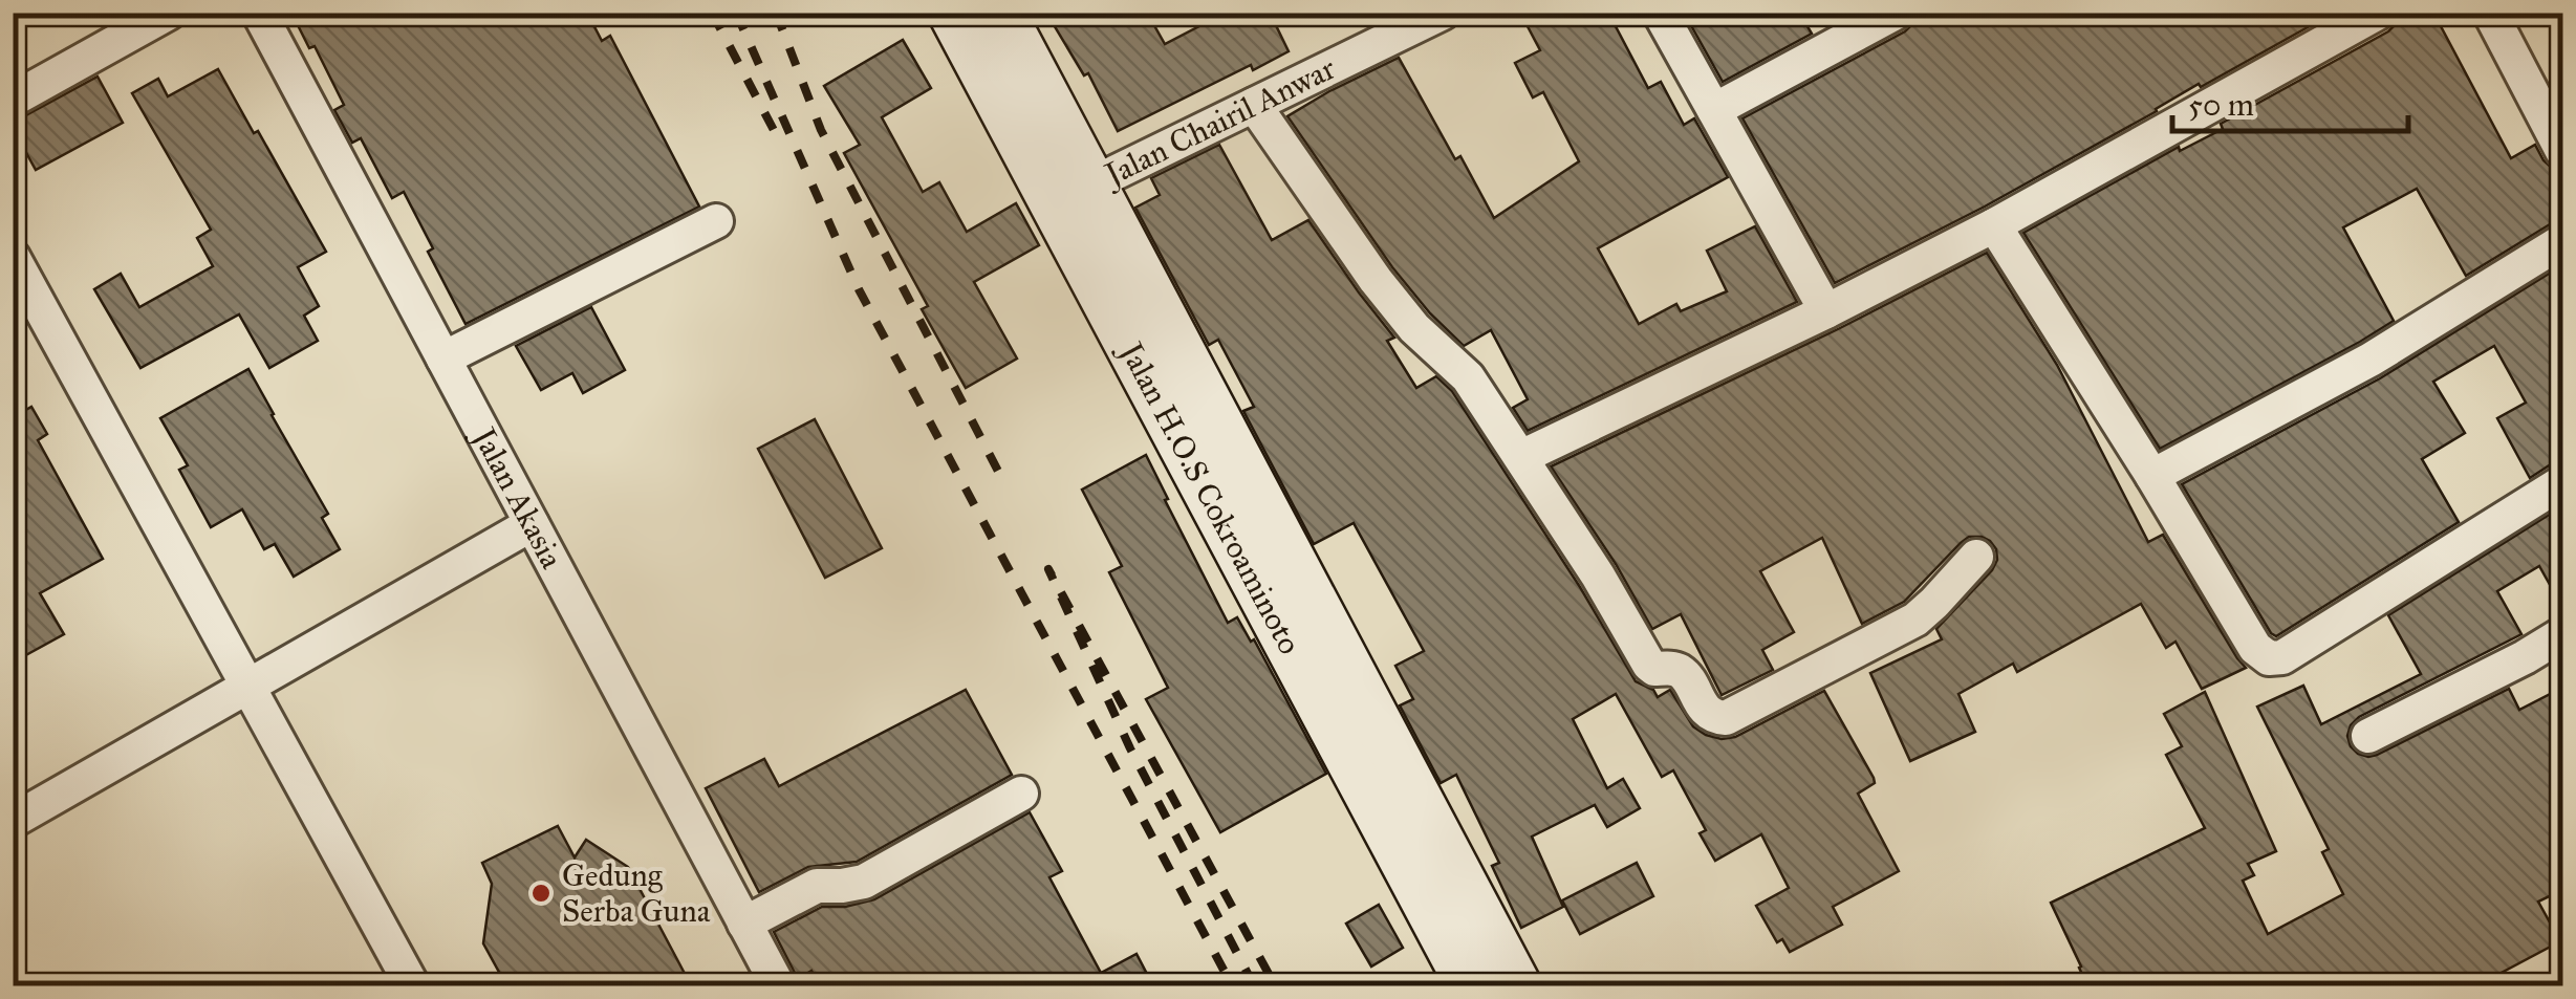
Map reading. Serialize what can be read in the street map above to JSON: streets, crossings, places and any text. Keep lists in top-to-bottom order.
{
  "streets": {
    "main road": ["Jalan H.O.S Cokroaminoto"],
    "street": ["Jalan Chairil Anwar", "Jalan Akasia"]
  },
  "crossings": [
    ["Jalan Chairil Anwar", "Jalan H.O.S Cokroaminoto"]
  ],
  "places": ["Gedung Serba Guna"],
  "scale_bar": "50 m"
}
